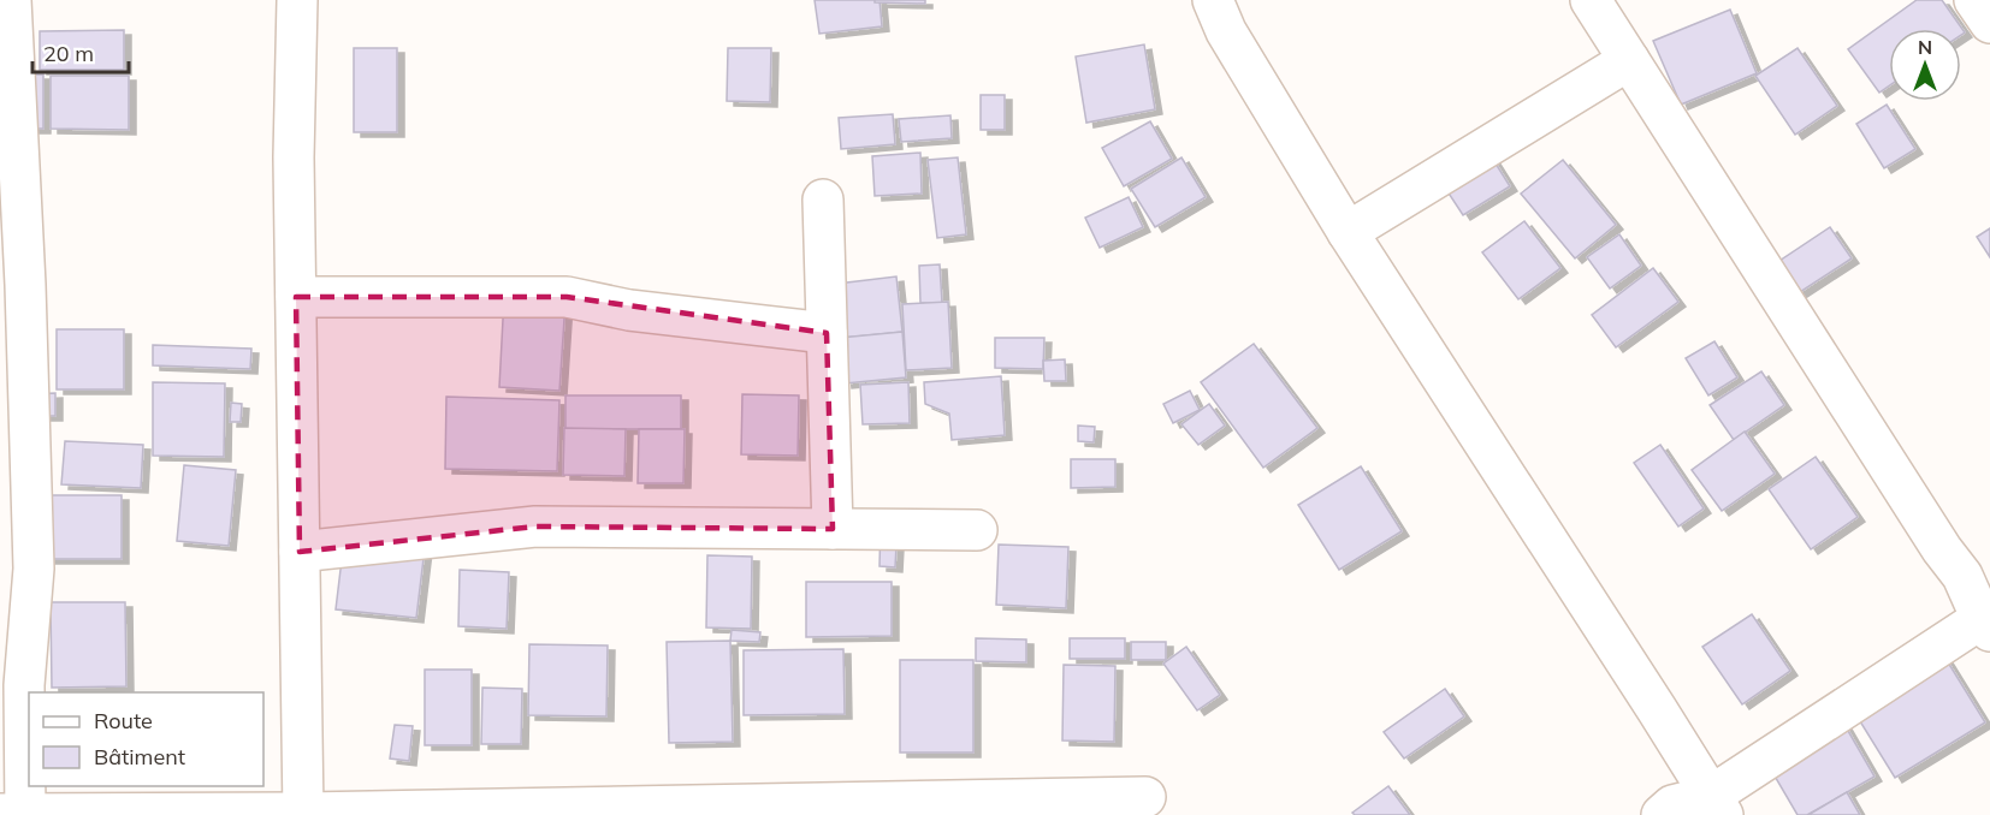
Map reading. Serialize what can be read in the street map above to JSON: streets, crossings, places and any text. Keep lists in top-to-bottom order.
{
  "legend": ["Route", "Bâtiment"],
  "scale_bar": "20 m",
  "north": "top"
}
